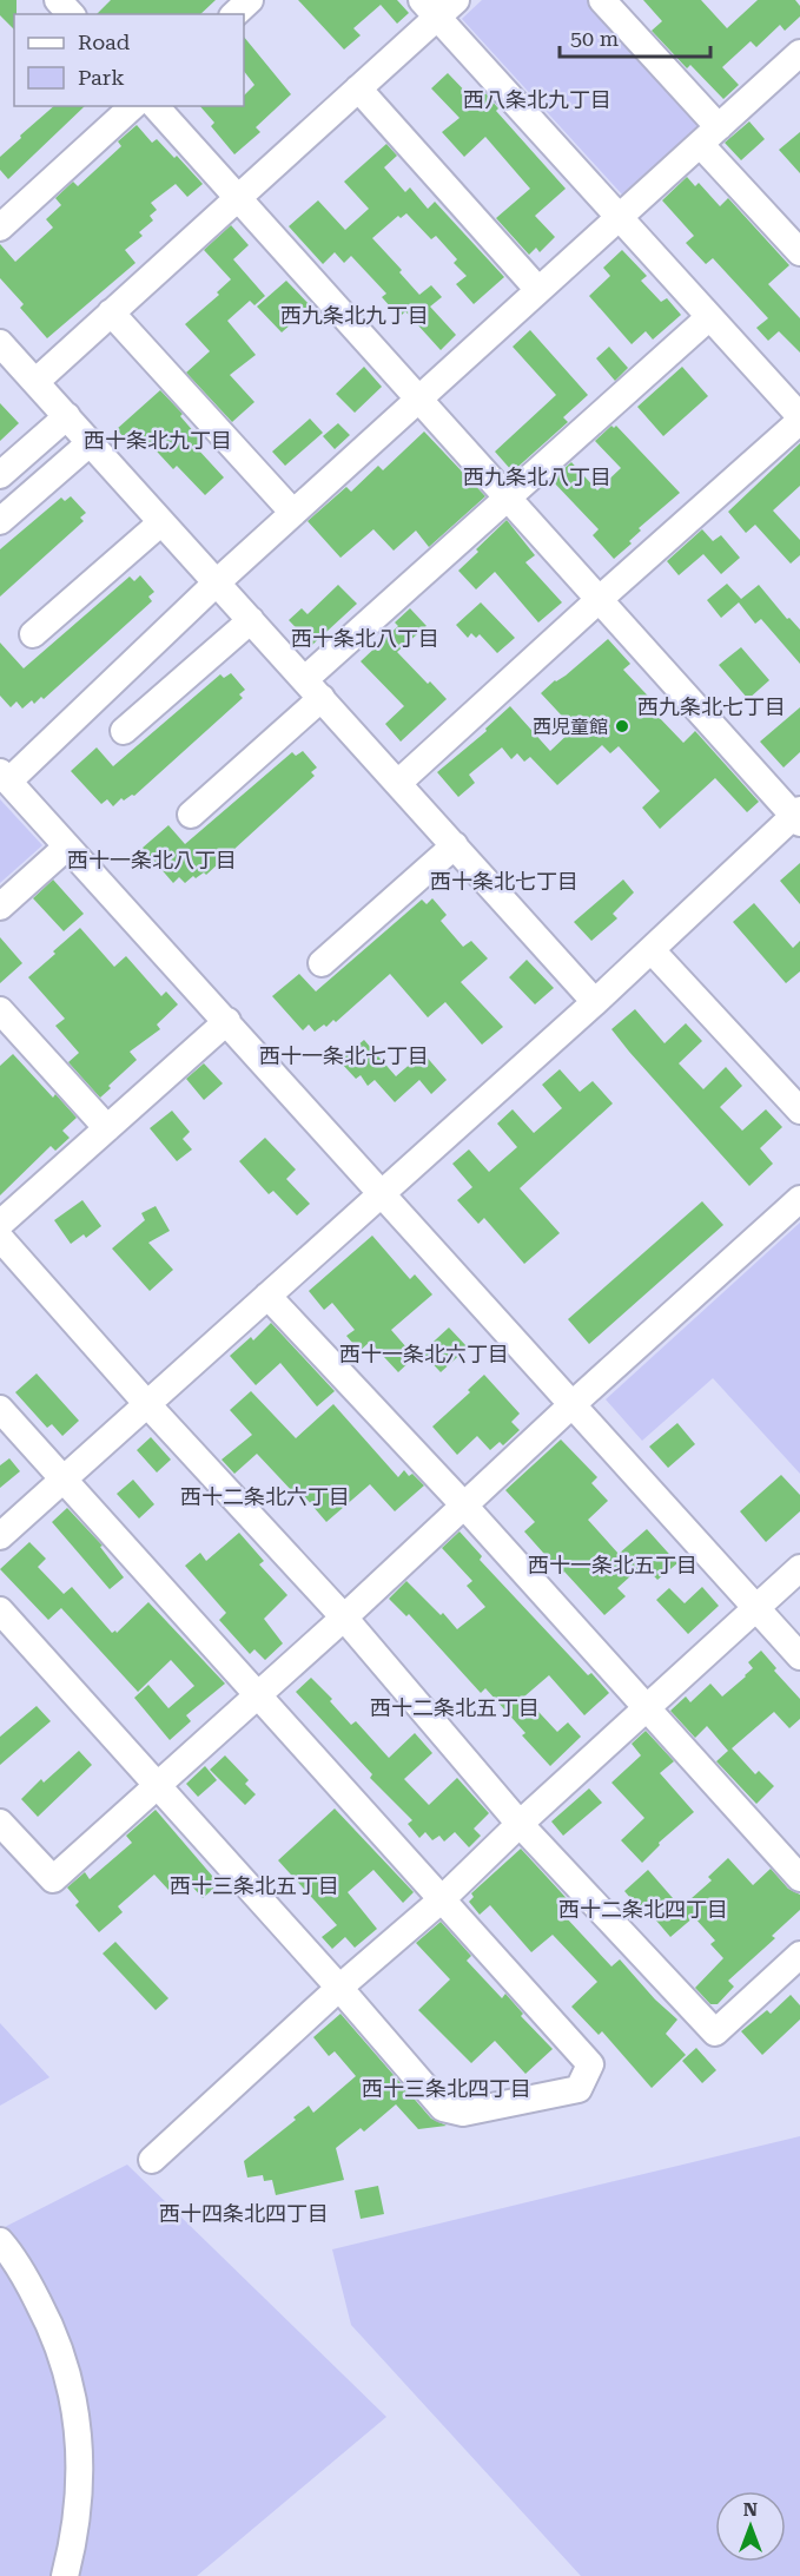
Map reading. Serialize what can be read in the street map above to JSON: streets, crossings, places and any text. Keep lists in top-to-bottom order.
{
  "districts": [
    "西八条北九丁目",
    "西九条北九丁目",
    "西十条北九丁目",
    "西九条北八丁目",
    "西十条北八丁目",
    "西九条北七丁目",
    "西十一条北八丁目",
    "西十条北七丁目",
    "西十一条北七丁目",
    "西十一条北六丁目",
    "西十二条北六丁目",
    "西十一条北五丁目",
    "西十二条北五丁目",
    "西十三条北五丁目",
    "西十二条北四丁目",
    "西十三条北四丁目",
    "西十四条北四丁目"
  ],
  "places": ["西児童館"],
  "legend": ["Road", "Park"],
  "scale_bar": "50 m",
  "north": "top"
}
